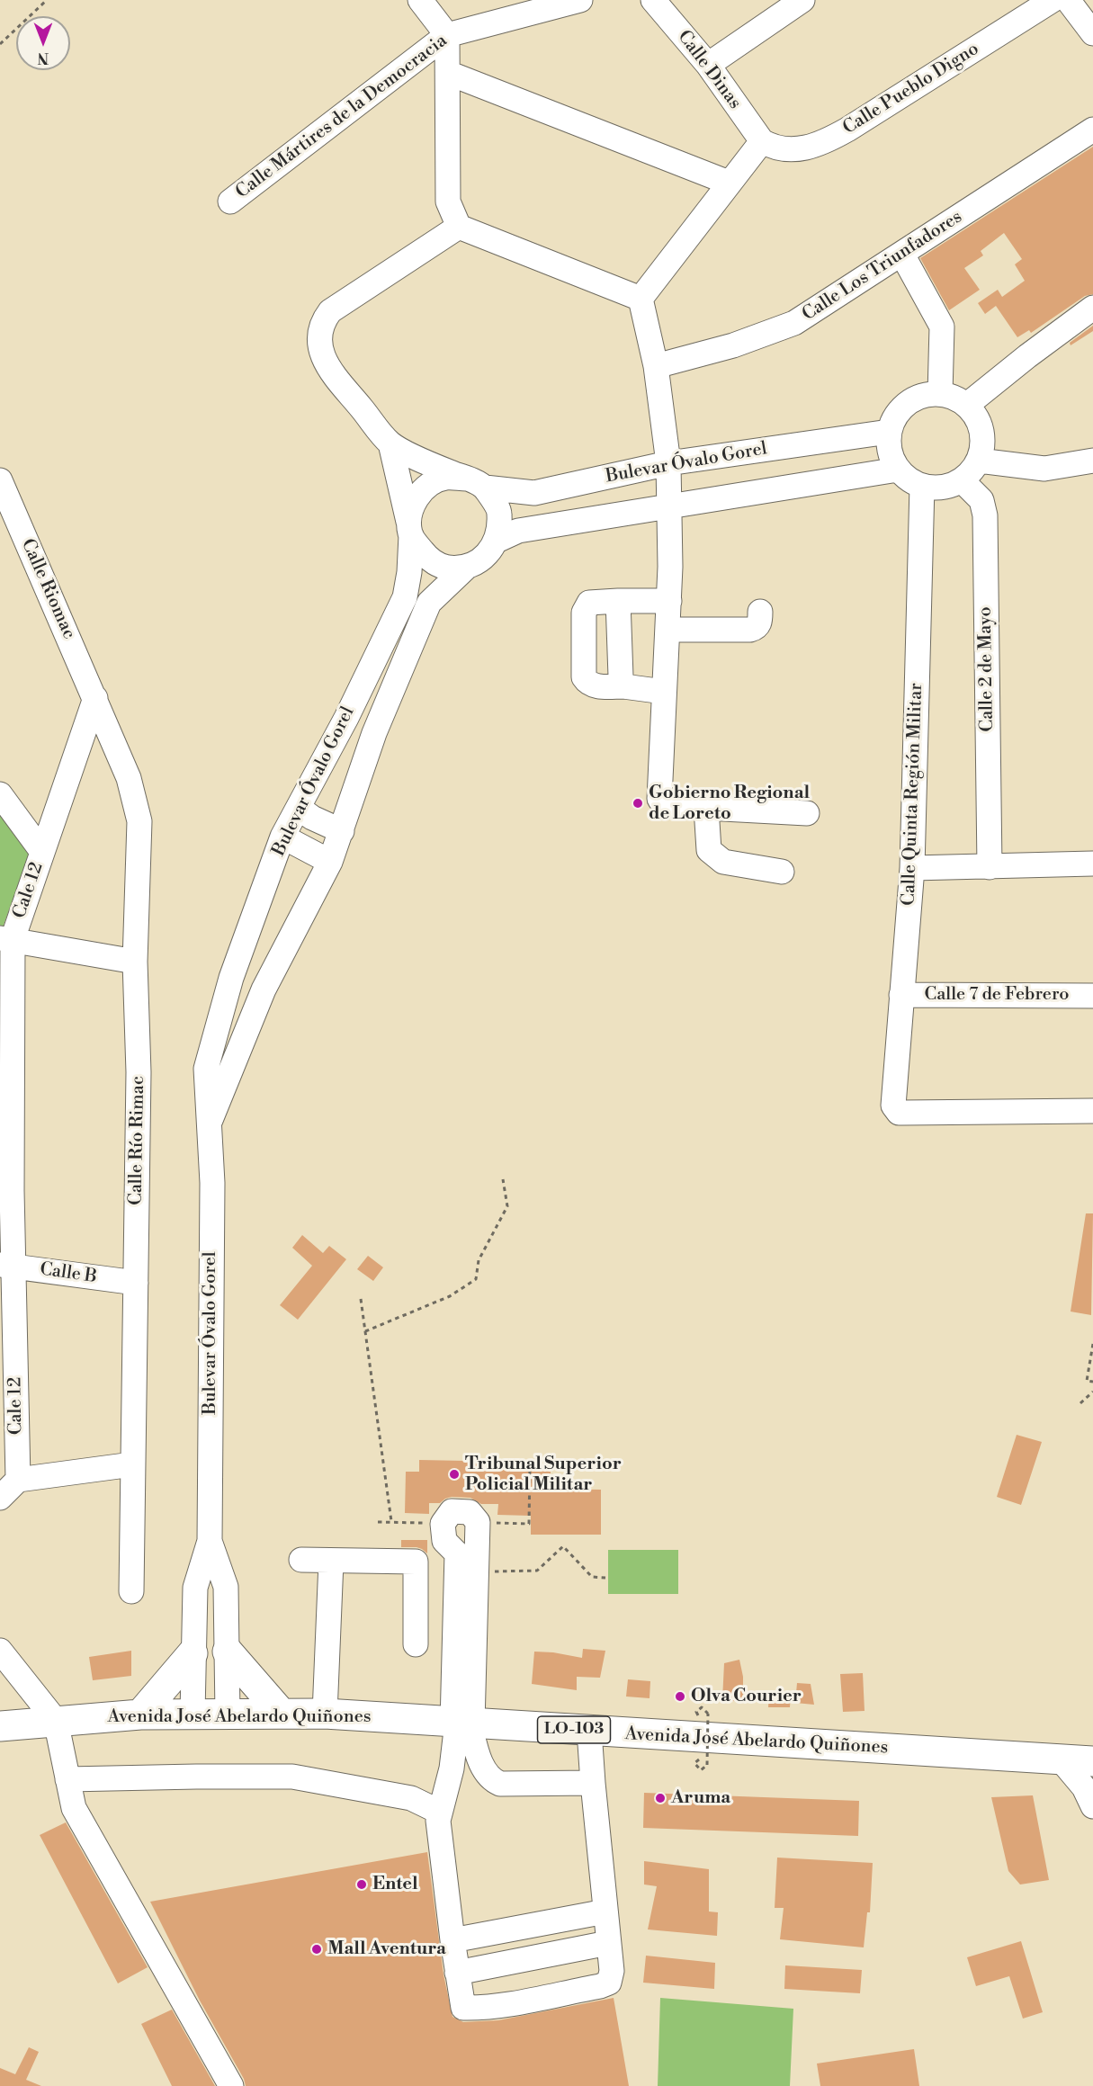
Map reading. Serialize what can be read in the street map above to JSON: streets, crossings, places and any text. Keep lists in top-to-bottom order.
{
  "streets": {
    "main road": ["Avenida José Abelardo Quiñones", "LO-103"],
    "street": [
      "Calle Dinas",
      "Calle Pueblo Digno",
      "Calle Mártires de la Democracia",
      "Calle Los Triunfadores",
      "Bulevar Óvalo Gorel",
      "Calle Riomac",
      "Calle 2 de Mayo",
      "Calle Quinta Región Militar",
      "Cale 12",
      "Calle 7 de Febrero",
      "Calle Río Rimac",
      "Calle B"
    ]
  },
  "crossings": [
    ["Calle Dinas", "Calle Pueblo Digno"],
    ["Bulevar Óvalo Gorel", "Calle 2 de Mayo"],
    ["Bulevar Óvalo Gorel", "Calle Quinta Región Militar"],
    ["Bulevar Óvalo Gorel", "Avenida José Abelardo Quiñones"],
    ["Calle Riomac", "Cale 12"],
    ["Calle Riomac", "Calle Río Rimac"],
    ["Calle 2 de Mayo", "Calle Quinta Región Militar"],
    ["Calle Quinta Región Militar", "Calle 7 de Febrero"],
    ["Cale 12", "Calle Río Rimac"],
    ["Cale 12", "Calle B"],
    ["Calle Río Rimac", "Calle B"]
  ],
  "places": [
    "Gobierno Regional de Loreto",
    "Tribunal Superior Policial Militar",
    "Olva Courier",
    "Aruma",
    "Entel",
    "Mall Aventura"
  ],
  "north": "bottom"
}
